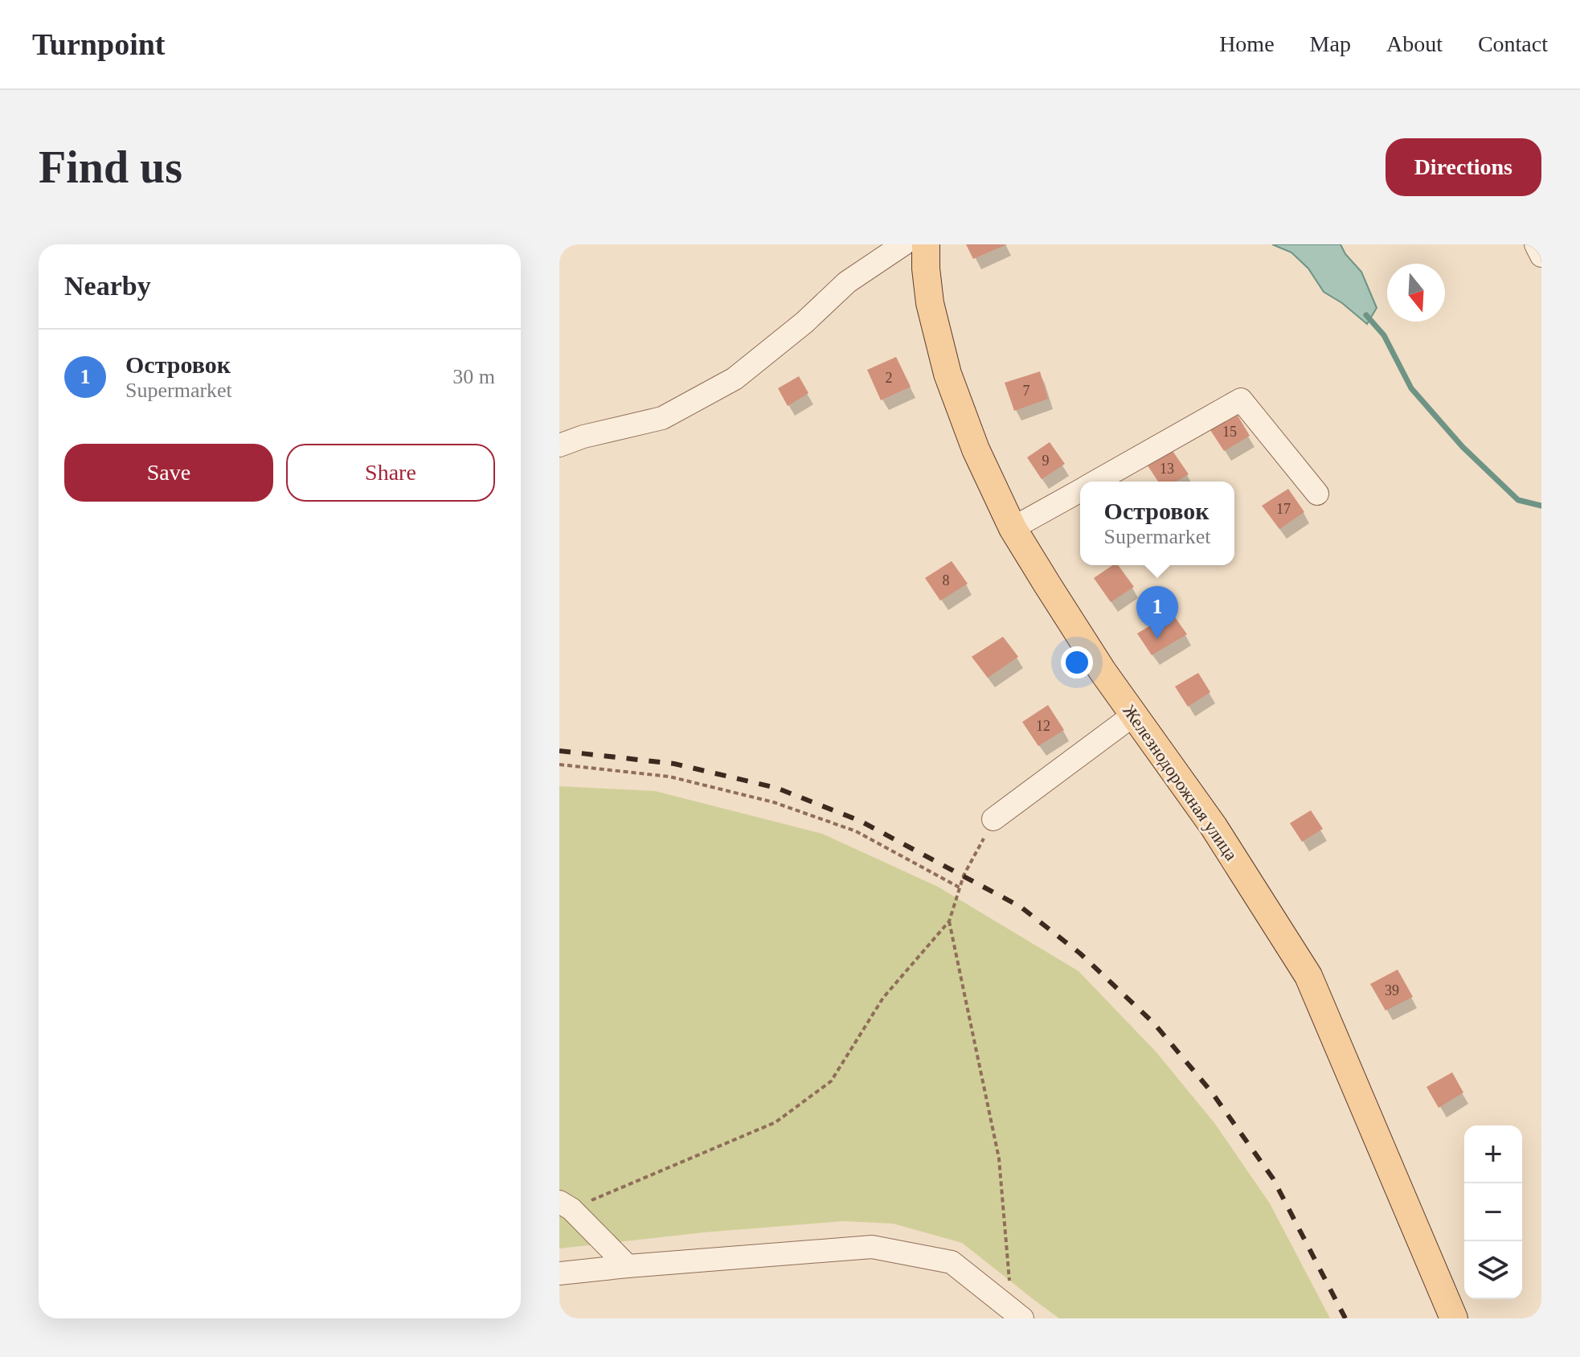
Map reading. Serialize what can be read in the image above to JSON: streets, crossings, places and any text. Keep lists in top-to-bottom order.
{
  "streets": {
    "main road": ["Железнодорожная улица"]
  },
  "house_numbers": [
    "2",
    "7",
    "15",
    "9",
    "13",
    "17",
    "8",
    "12",
    "39"
  ],
  "north": "bottom",
  "page": {
    "header": "Turnpoint",
    "nav": [
      "Home",
      "Map",
      "About",
      "Contact"
    ],
    "buttons": [
      "Directions",
      ["Save", "Share"]
    ],
    "title": "Find us",
    "heading": "Nearby",
    "list": [
      {
        "mark": "1",
        "name": "Островок",
        "note": "Supermarket",
        "value": "30 m"
      }
    ],
    "popup": ["Островок", "Supermarket"],
    "pins": "1",
    "map_buttons": ["+", "−"]
  }
}
